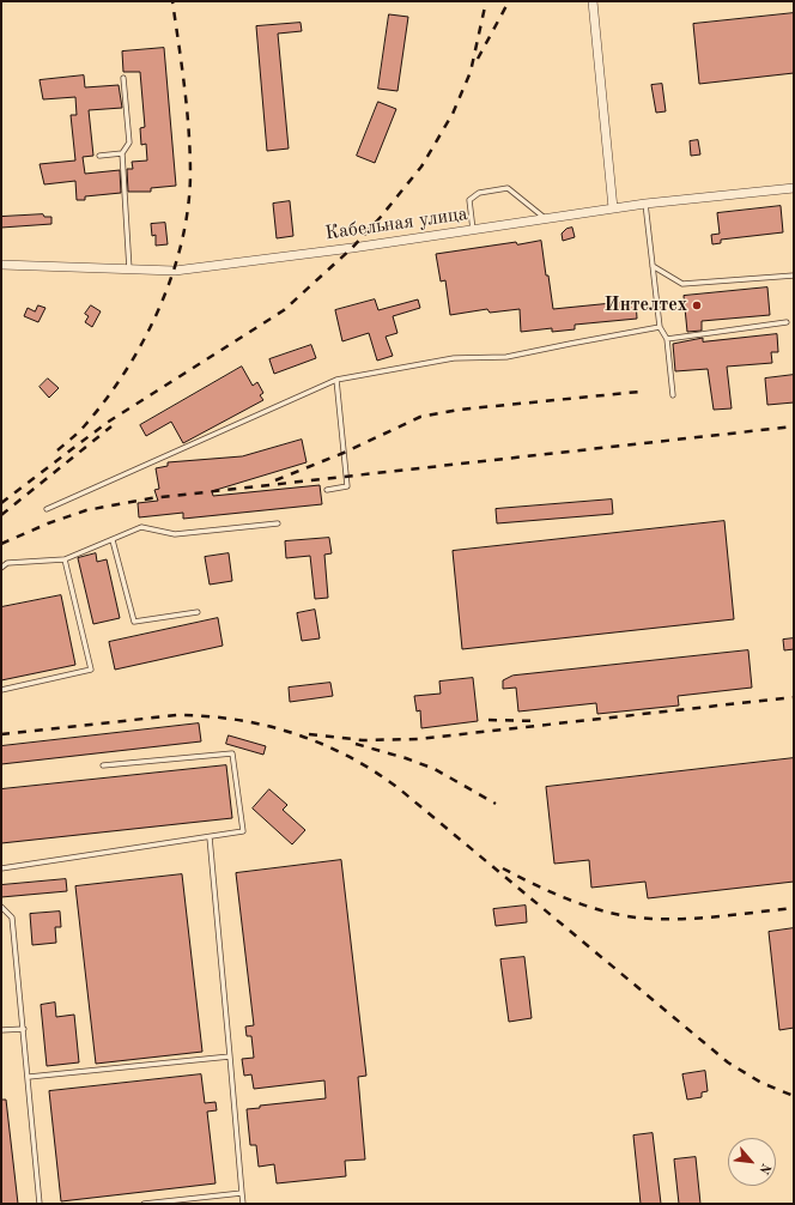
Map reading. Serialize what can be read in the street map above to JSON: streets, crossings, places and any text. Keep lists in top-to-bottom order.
{
  "streets": {
    "street": ["Кабельная улица"]
  },
  "places": ["Интелтех"],
  "north": "bottom right"
}
